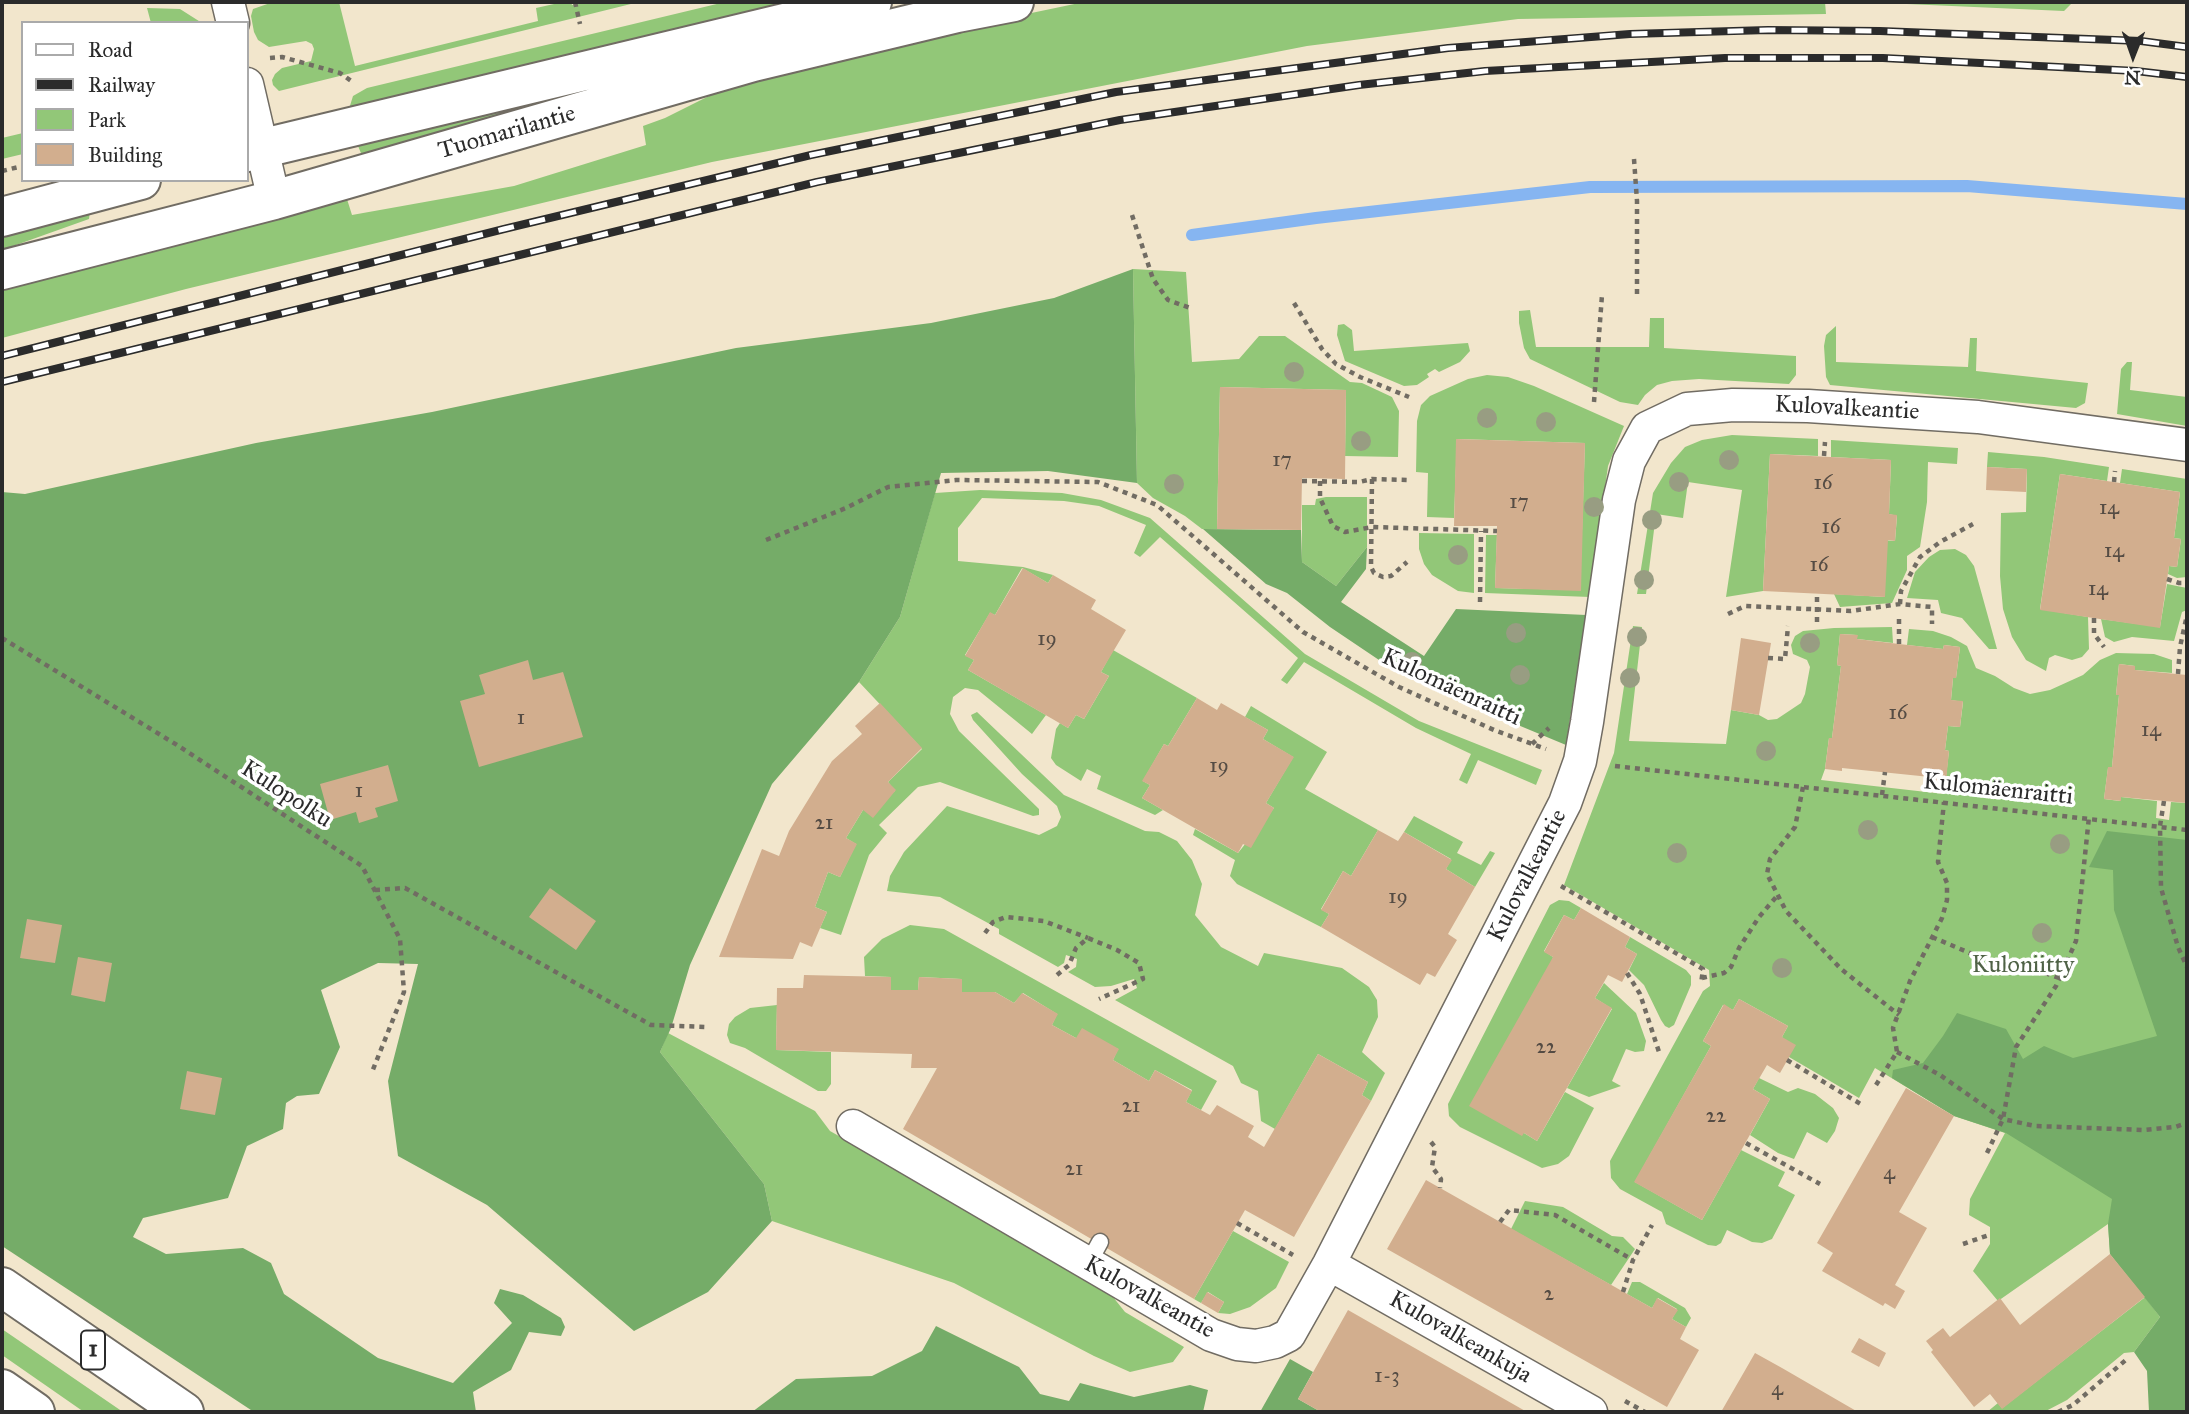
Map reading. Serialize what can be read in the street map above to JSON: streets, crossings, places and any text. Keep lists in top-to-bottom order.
{
  "streets": {
    "main road": ["Tuomarilantie", "1"],
    "street": ["Kulovalkeantie", "Kulovalkeankuja"],
    "path": ["Kulomäenraitti", "Kulopolku"]
  },
  "crossings": [
    ["Kulovalkeantie", "Kulomäenraitti"],
    ["Kulovalkeantie", "Kulovalkeankuja"]
  ],
  "parks": ["Kuloniitty"],
  "house_numbers": [
    "17",
    "16",
    "17",
    "14",
    "16",
    "14",
    "16",
    "14",
    "19",
    "16",
    "1",
    "14",
    "19",
    "1",
    "21",
    "19",
    "22",
    "21",
    "22",
    "21",
    "4",
    "2",
    "1-3",
    "4"
  ],
  "legend": [
    "Road",
    "Railway",
    "Park",
    "Building"
  ],
  "north": "bottom"
}
